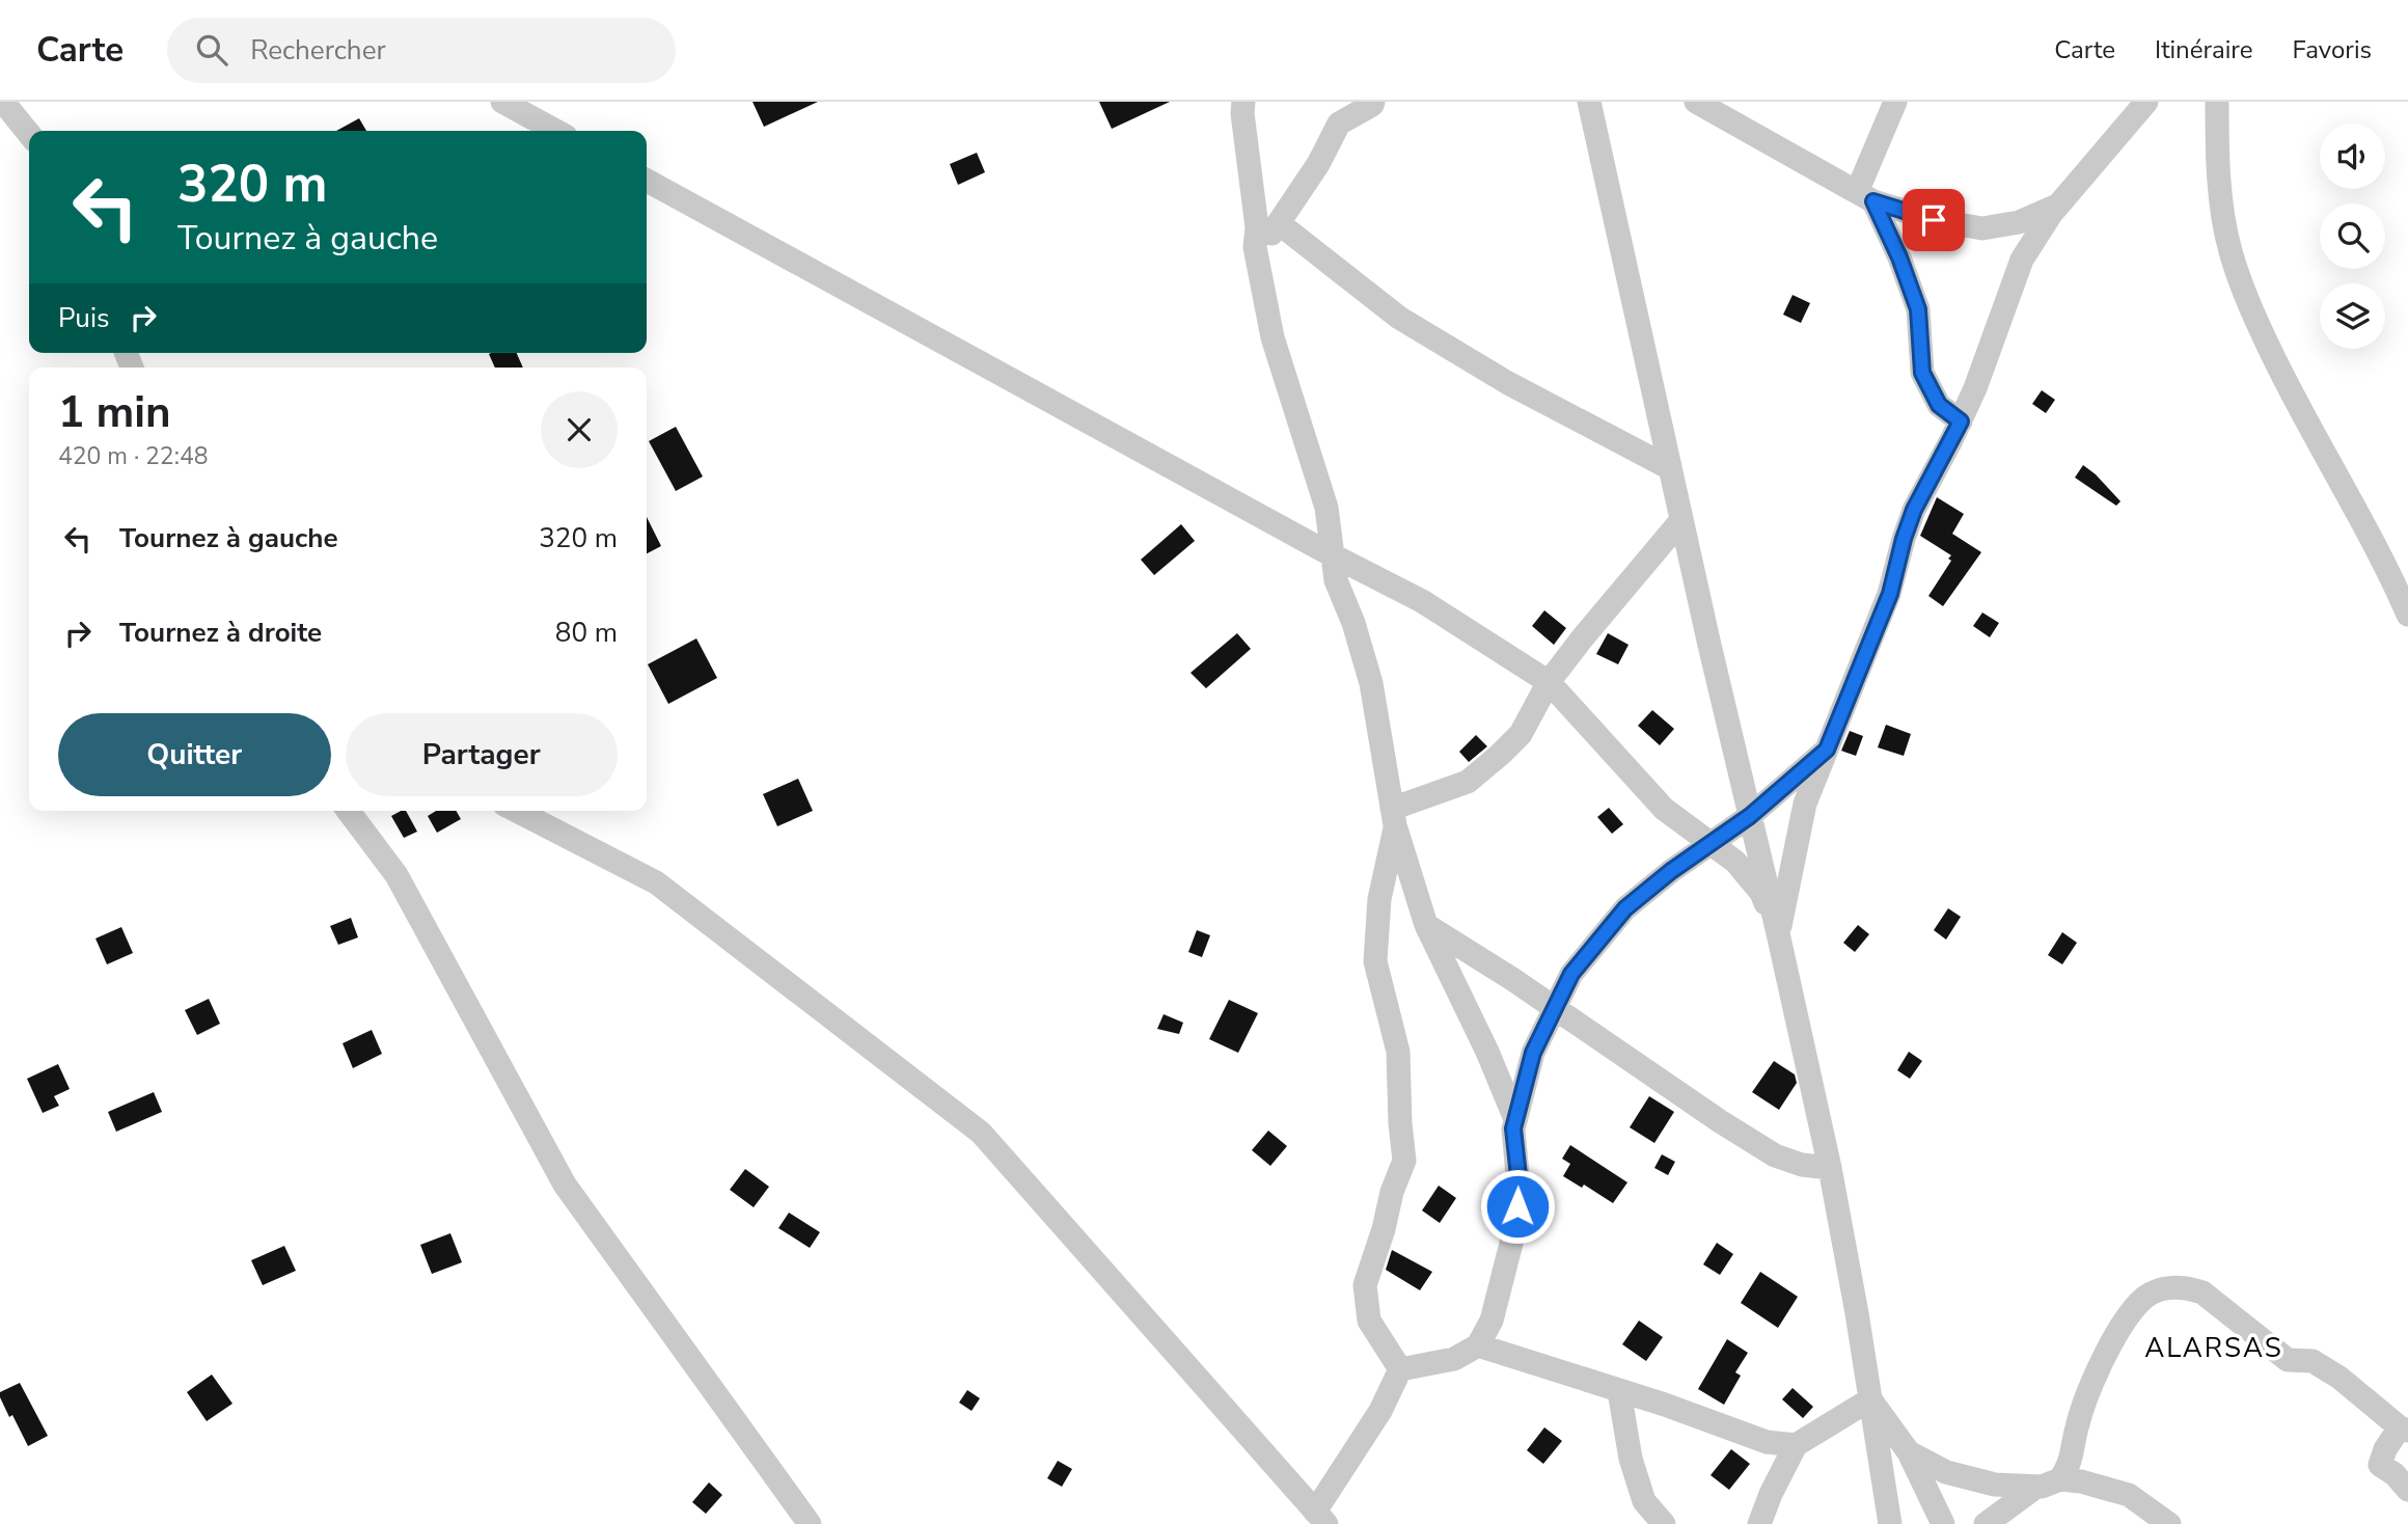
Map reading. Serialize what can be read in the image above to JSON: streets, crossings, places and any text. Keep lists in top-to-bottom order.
{
  "districts": ["ALARSAS"],
  "page": {
    "header": "Carte",
    "search": "Rechercher",
    "nav": ["Carte", "Itinéraire", "Favoris"],
    "turn": ["320 m", "Tournez à gauche"],
    "then": "Puis",
    "heading": ["1 min", "420 m · 22:48"],
    "list": [
      {
        "name": "Tournez à gauche",
        "value": "320 m"
      },
      {
        "name": "Tournez à droite",
        "value": "80 m"
      }
    ],
    "buttons": ["Quitter", "Partager"]
  }
}
